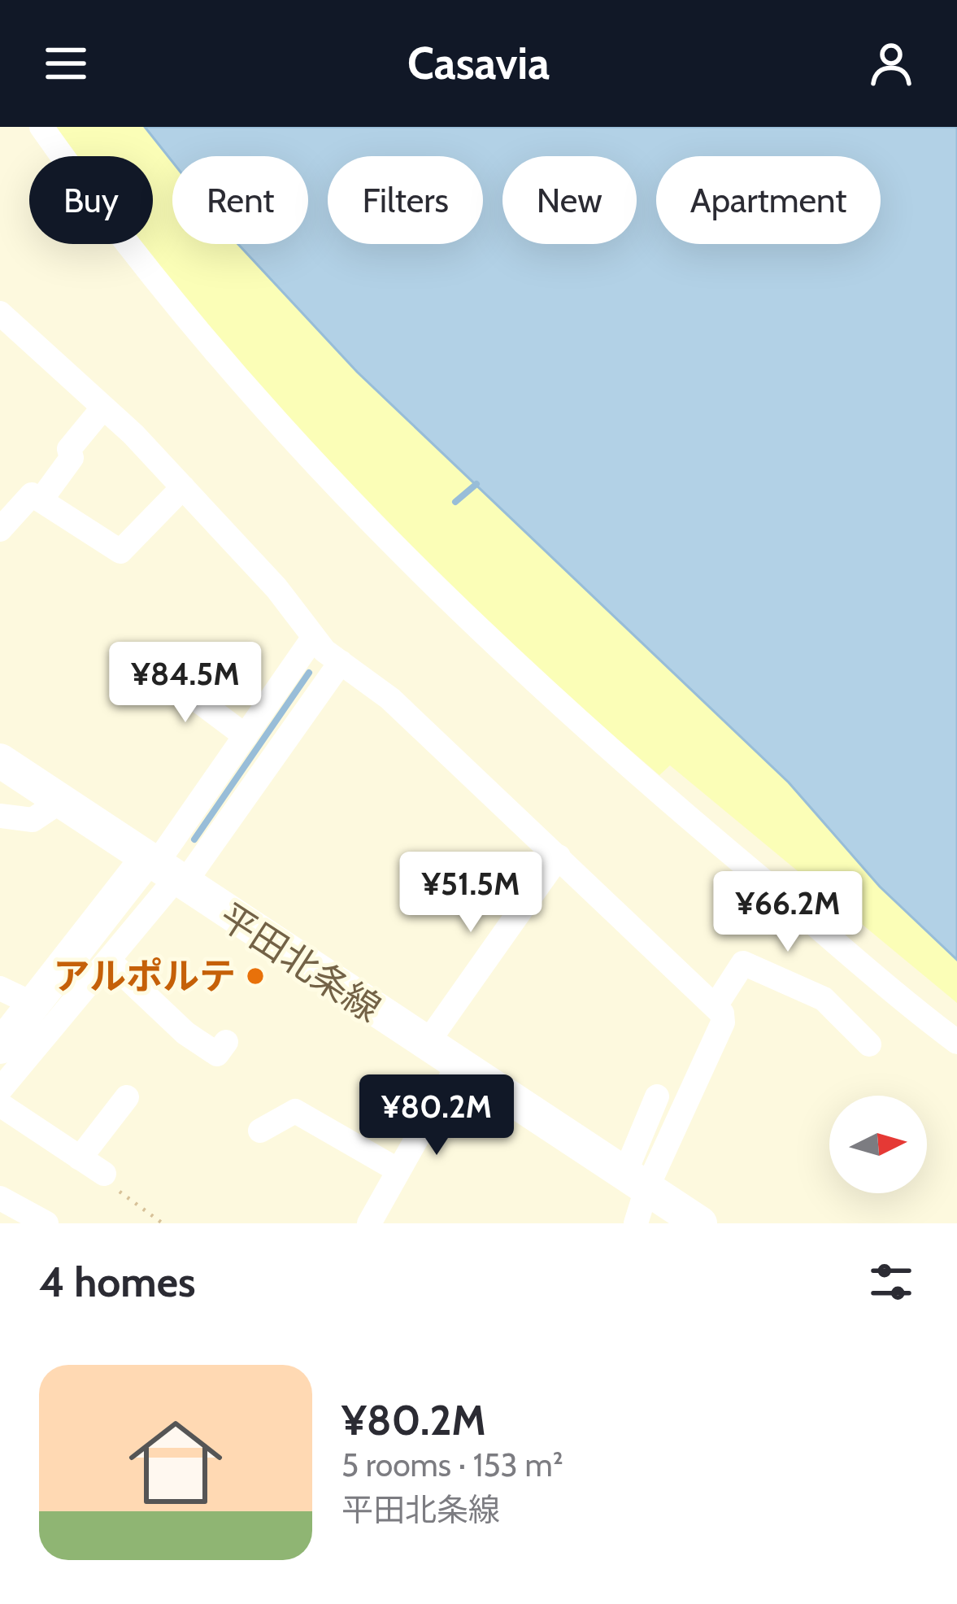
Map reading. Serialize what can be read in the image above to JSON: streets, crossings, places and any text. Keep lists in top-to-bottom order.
{
  "streets": {
    "main road": ["平田北条線"]
  },
  "places": ["アルポルテ"],
  "north": "right",
  "page": {
    "header": "Casavia",
    "chip": [
      "Buy",
      "Rent",
      "Filters",
      "New",
      "Apartment"
    ],
    "price": [
      "¥84.5M",
      "¥51.5M",
      "¥66.2M",
      "¥80.2M"
    ],
    "heading": "4 homes",
    "list": [
      {
        "name": "¥80.2M",
        "note": "5 rooms · 153 m² · 平田北条線"
      }
    ]
  }
}
